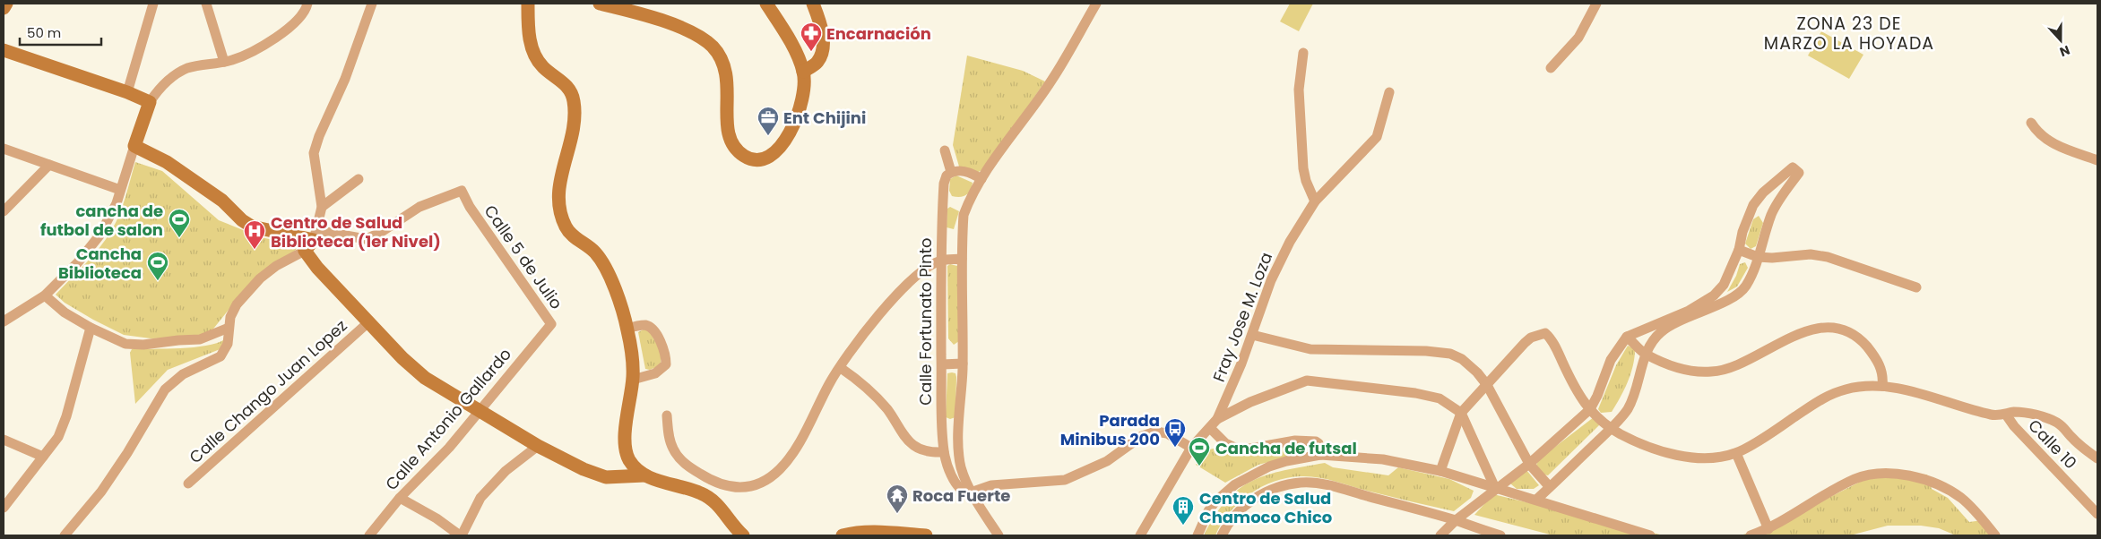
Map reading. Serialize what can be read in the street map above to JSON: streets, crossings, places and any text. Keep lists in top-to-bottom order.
{
  "streets": {
    "street": [
      "Calle 5 de Julio",
      "Fray Jose M. Loza",
      "Calle Fortunato Pinto",
      "Calle Chango Juan Lopez",
      "Calle Antonio Gallardo",
      "Calle 10"
    ]
  },
  "crossings": [
    ["Calle 5 de Julio", "Calle Antonio Gallardo"]
  ],
  "districts": ["ZONA 23 DE MARZO LA HOYADA"],
  "places": {
    "pharmacy": ["Encarnación"],
    "office": ["Ent Chijini"],
    "sports": ["cancha de futbol de salon", "Cancha Biblioteca", "Cancha de futsal"],
    "hospital": ["Centro de Salud Biblioteca (1er Nivel)"],
    "bus stop": ["Parada Minibus 200"],
    "temple": ["Roca Fuerte"],
    "building": ["Centro de Salud Chamoco Chico"]
  },
  "scale_bar": "50 m",
  "north": "bottom"
}
